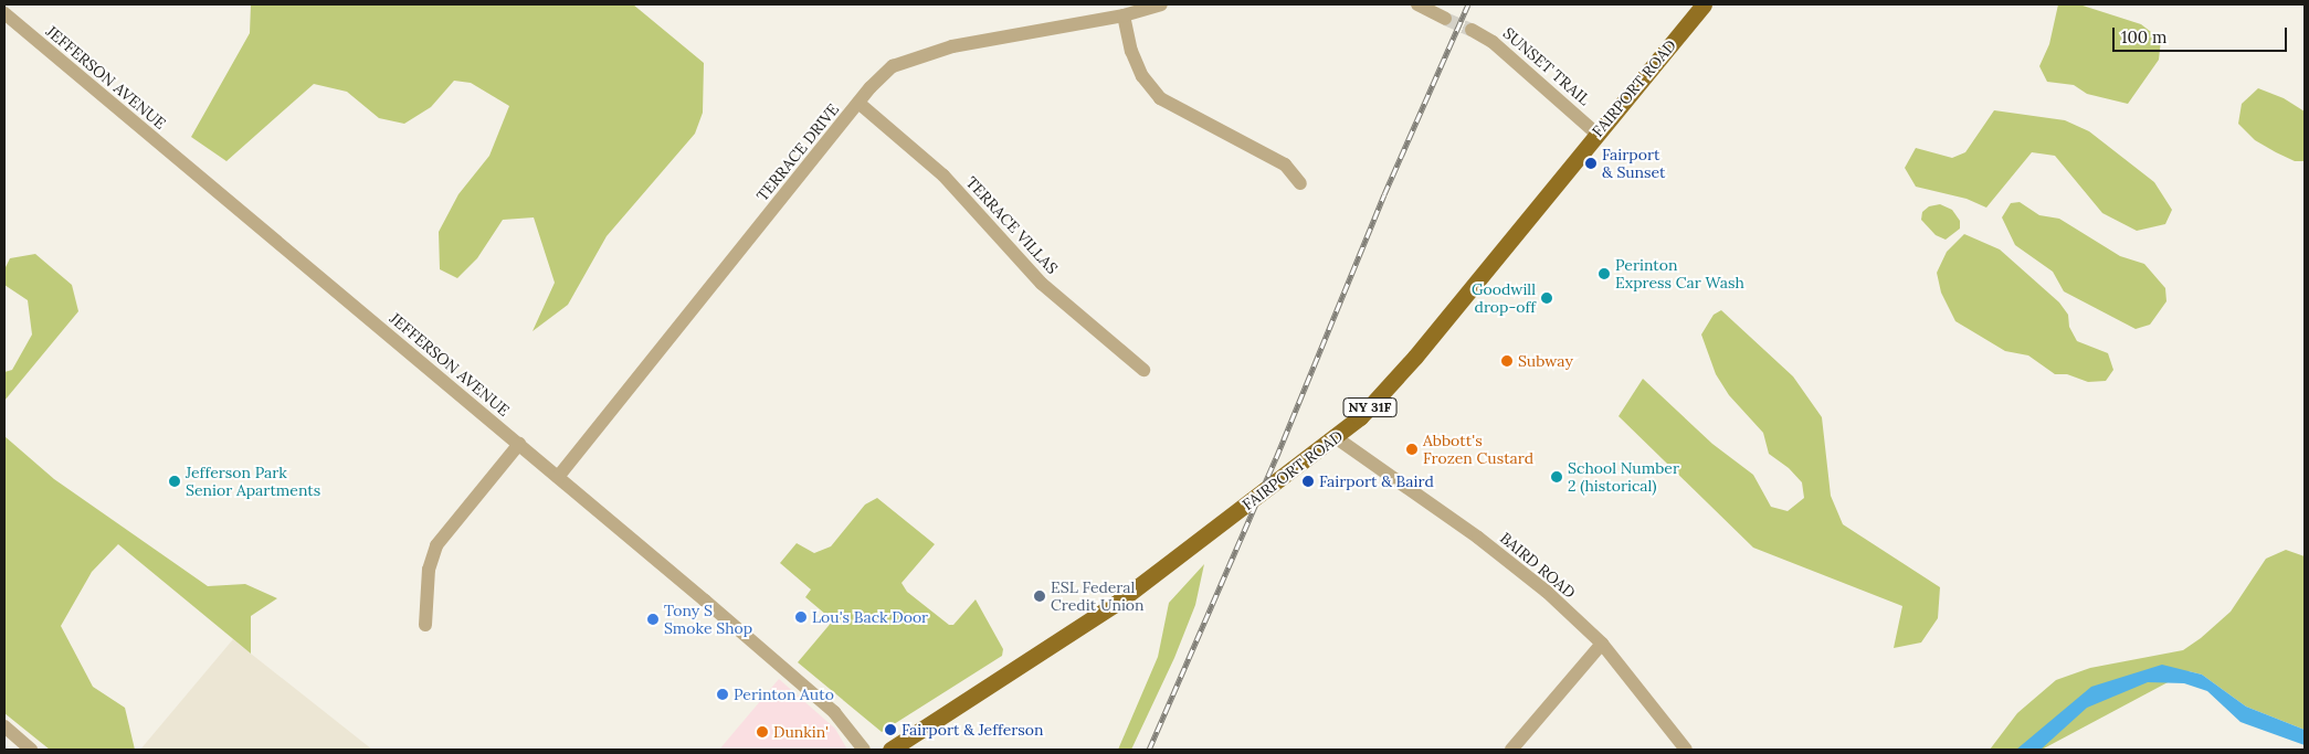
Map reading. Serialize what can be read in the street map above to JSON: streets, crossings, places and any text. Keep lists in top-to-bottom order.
{
  "streets": {
    "main road": ["FAIRPORT ROAD", "NY 31F"],
    "street": [
      "SUNSET TRAIL",
      "JEFFERSON AVENUE",
      "TERRACE DRIVE",
      "TERRACE VILLAS",
      "BAIRD ROAD"
    ]
  },
  "crossings": [
    ["SUNSET TRAIL", "FAIRPORT ROAD"],
    ["JEFFERSON AVENUE", "TERRACE DRIVE"],
    ["FAIRPORT ROAD", "BAIRD ROAD"],
    ["TERRACE DRIVE", "TERRACE VILLAS"]
  ],
  "places": [
    "Fairport & Sunset",
    "Perinton Express Car Wash",
    "Goodwill drop-off",
    "Subway",
    "Abbott's Frozen Custard",
    "School Number 2 (historical)",
    "Jefferson Park Senior Apartments",
    "Fairport & Baird",
    "ESL Federal Credit Union",
    "Lou's Back Door",
    "Tony S Smoke Shop",
    "Perinton Auto",
    "Fairport & Jefferson",
    "Dunkin'"
  ],
  "scale_bar": "100 m"
}
